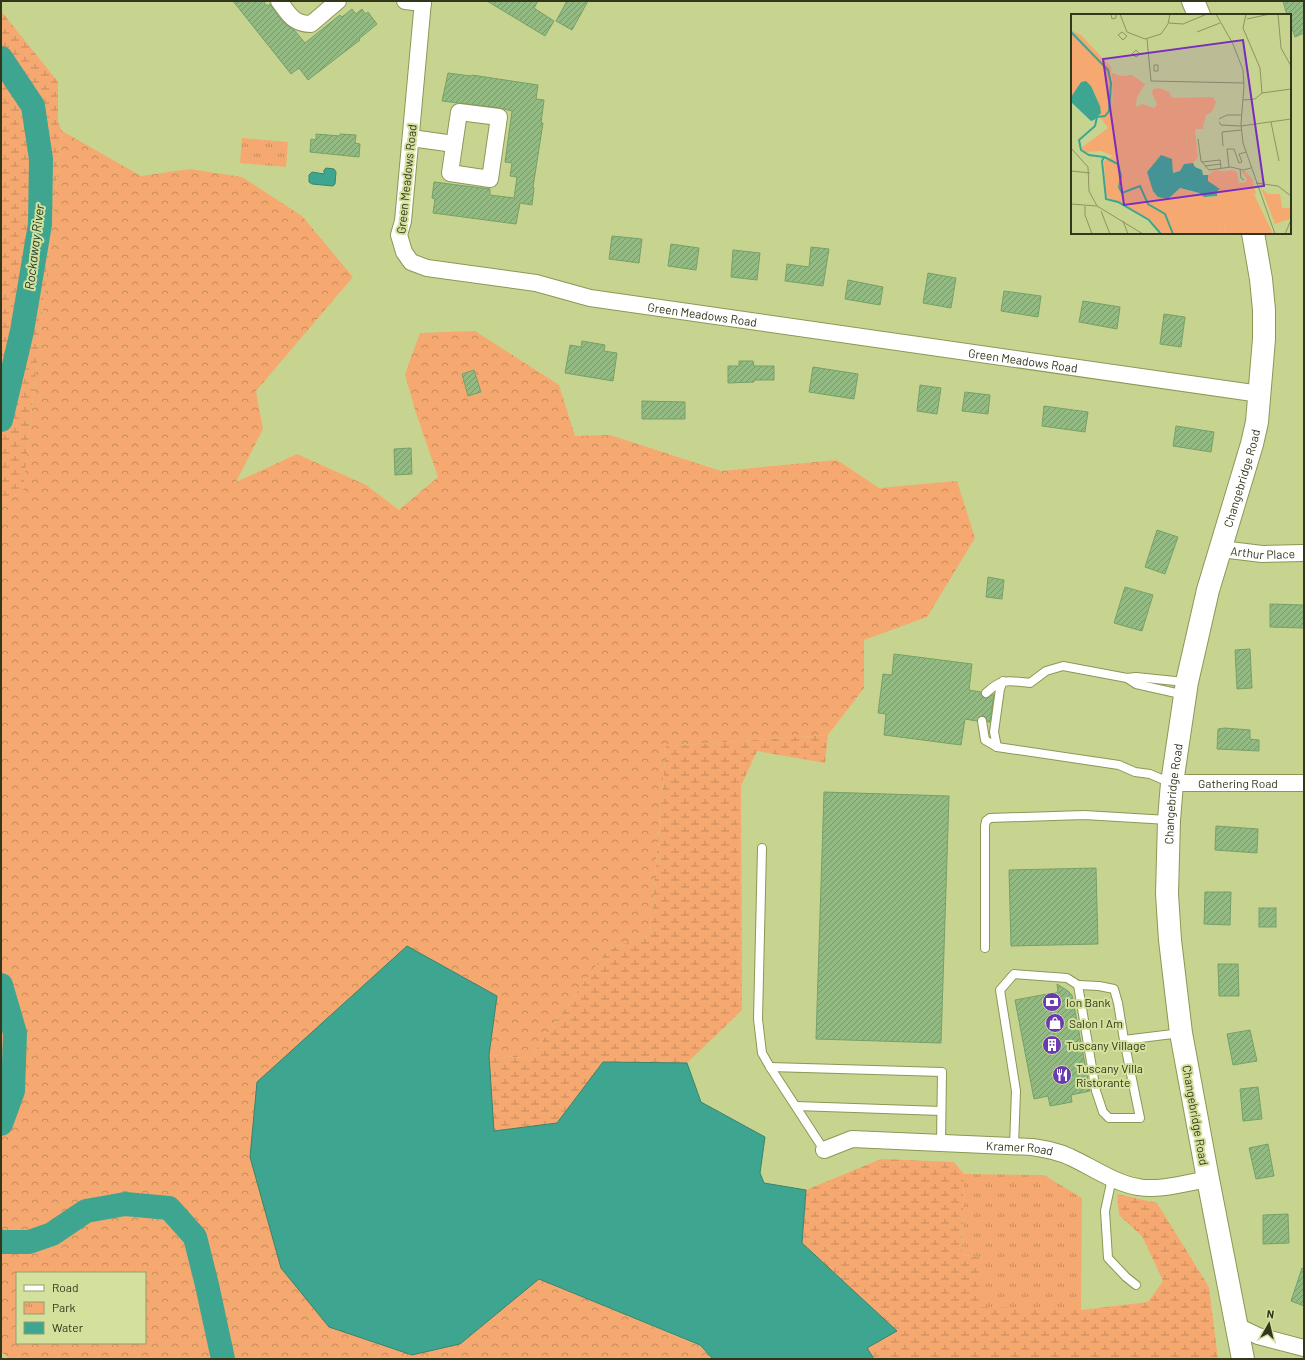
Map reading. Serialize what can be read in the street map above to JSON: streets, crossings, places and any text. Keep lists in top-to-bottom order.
{
  "streets": {
    "main road": ["Changebridge Road"],
    "street": [
      "Green Meadows Road",
      "Arthur Place",
      "Gathering Road",
      "Kramer Road"
    ]
  },
  "crossings": [
    ["Green Meadows Road", "Changebridge Road"],
    ["Changebridge Road", "Arthur Place"],
    ["Changebridge Road", "Gathering Road"],
    ["Changebridge Road", "Kramer Road"]
  ],
  "water": ["Rockaway River"],
  "places": {
    "bank": ["Ion Bank"],
    "shop": ["Salon I Am"],
    "building": ["Tuscany Village"],
    "restaurant": ["Tuscany Villa Ristorante"]
  },
  "legend": ["Road", "Park", "Water"],
  "north": "top"
}
